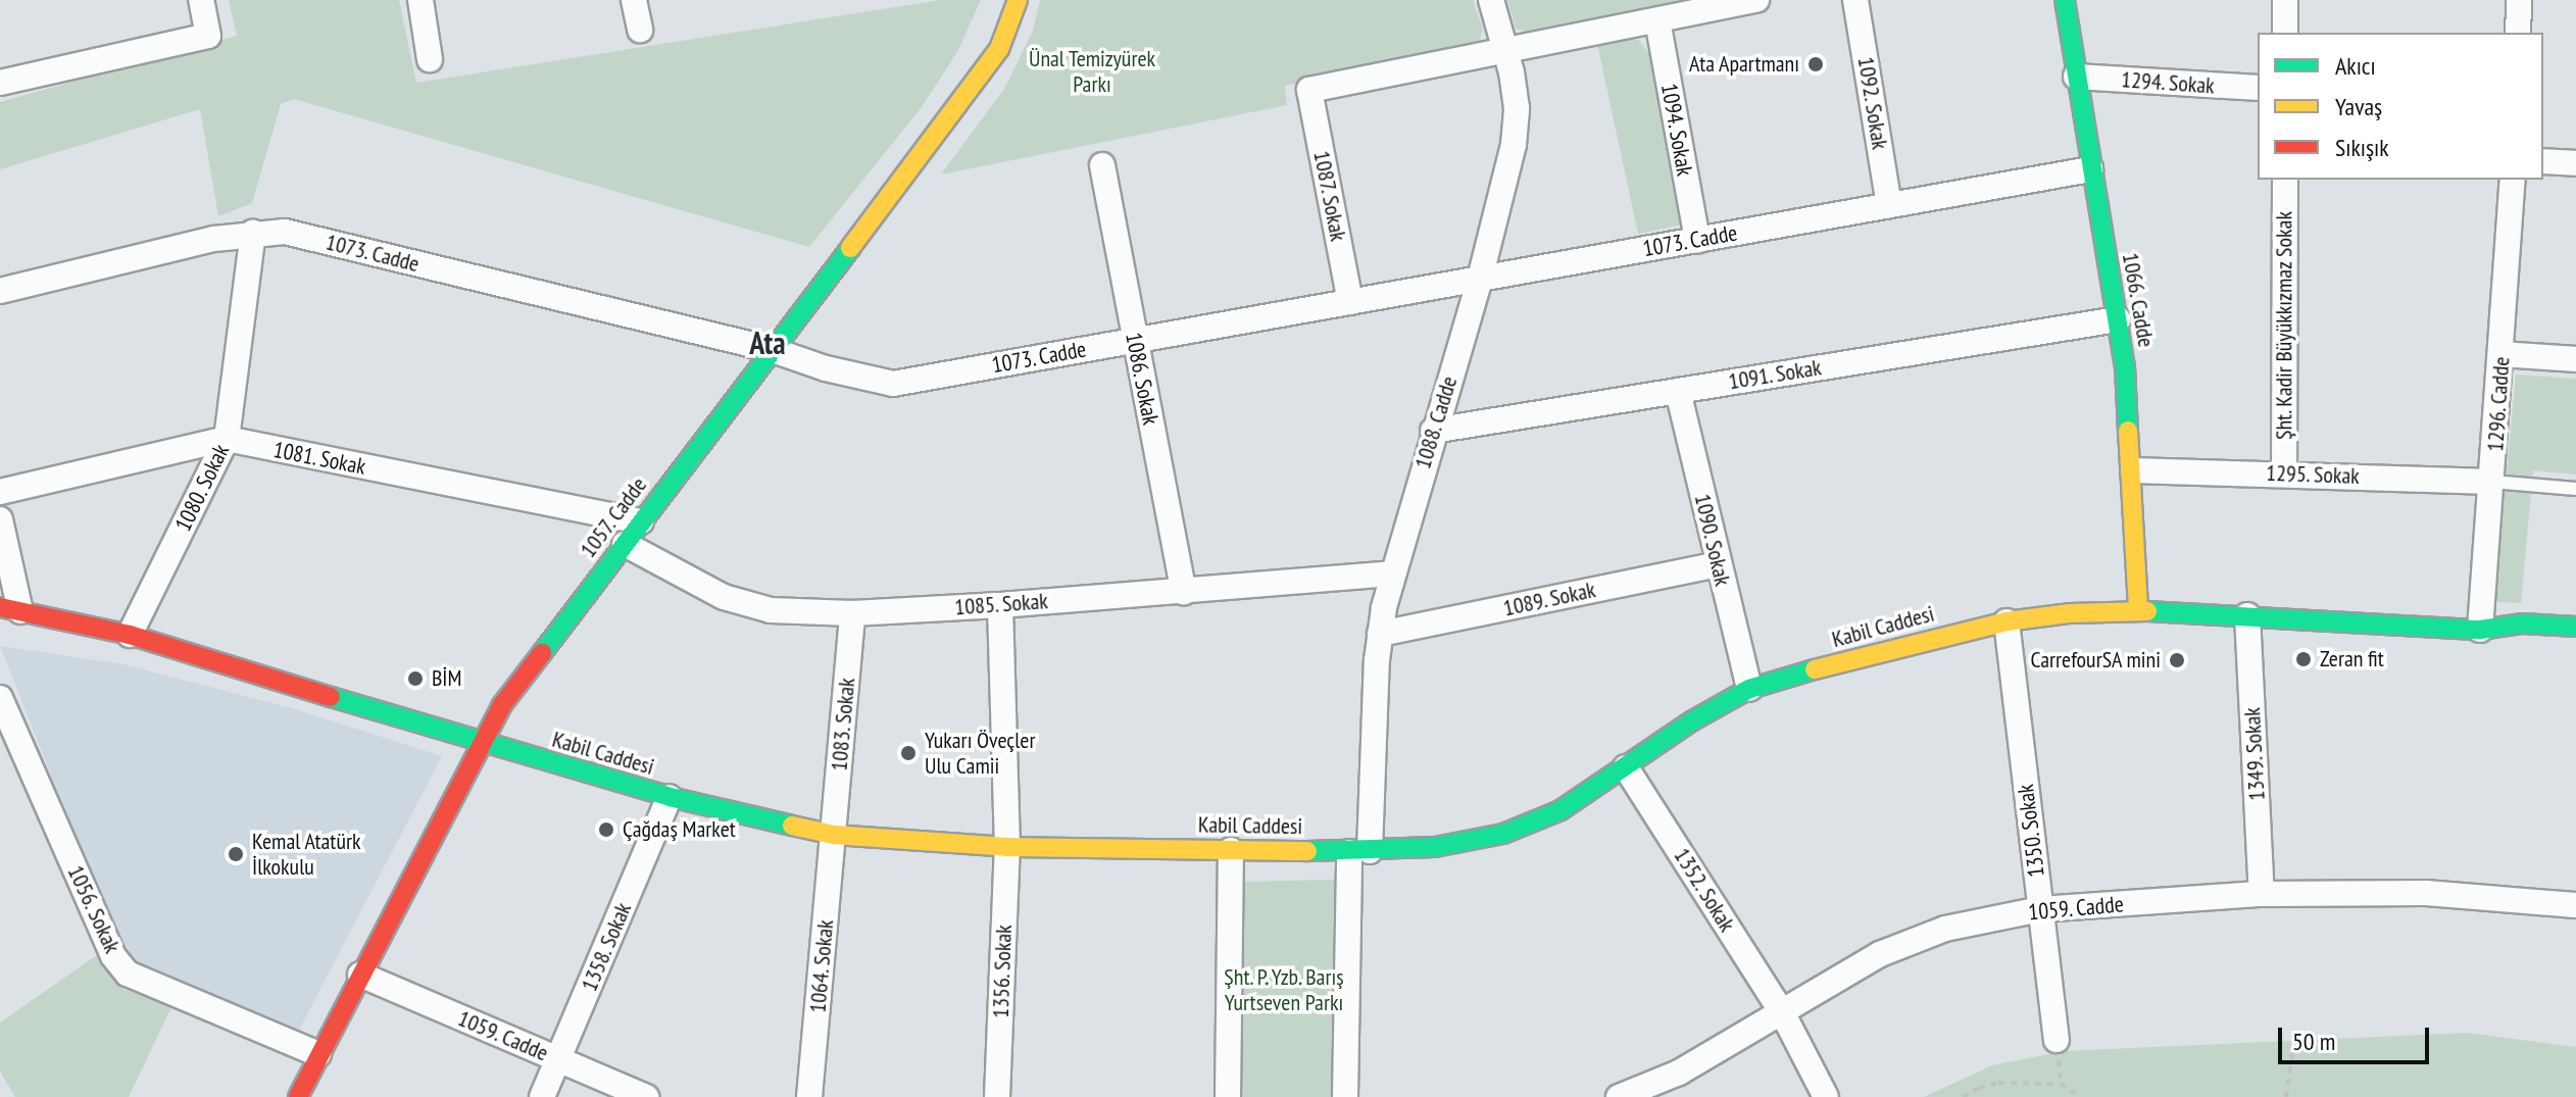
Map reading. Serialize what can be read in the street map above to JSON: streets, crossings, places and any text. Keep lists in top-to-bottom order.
{
  "streets": {
    "main road": ["1066. Cadde", "1057. Cadde", "Kabil Caddesi"],
    "street": [
      "1294. Sokak",
      "1092. Sokak",
      "1094. Sokak",
      "1087. Sokak",
      "1073. Cadde",
      "Şht. Kadir Büyükkızmaz Sokak",
      "1091. Sokak",
      "1086. Sokak",
      "1296. Cadde",
      "1088. Cadde",
      "1081. Sokak",
      "1295. Sokak",
      "1080. Sokak",
      "1090. Sokak",
      "1089. Sokak",
      "1085. Sokak",
      "1083. Sokak",
      "1349. Sokak",
      "1350. Sokak",
      "1352. Sokak",
      "1059. Cadde",
      "1056. Sokak",
      "1358. Sokak",
      "1064. Sokak",
      "1356. Sokak"
    ]
  },
  "crossings": [
    ["1294. Sokak", "1066. Cadde"],
    ["1092. Sokak", "1073. Cadde"],
    ["1094. Sokak", "1073. Cadde"],
    ["1087. Sokak", "1073. Cadde"],
    ["1087. Sokak", "1088. Cadde"],
    ["1073. Cadde", "1066. Cadde"],
    ["1073. Cadde", "1086. Sokak"],
    ["1073. Cadde", "1088. Cadde"],
    ["1073. Cadde", "1080. Sokak"],
    ["1073. Cadde", "1057. Cadde"],
    ["1066. Cadde", "1091. Sokak"],
    ["1066. Cadde", "1295. Sokak"],
    ["1066. Cadde", "Kabil Caddesi"],
    ["Şht. Kadir Büyükkızmaz Sokak", "1295. Sokak"],
    ["1091. Sokak", "1088. Cadde"],
    ["1091. Sokak", "1090. Sokak"],
    ["1086. Sokak", "1085. Sokak"],
    ["1296. Cadde", "1295. Sokak"],
    ["1296. Cadde", "Kabil Caddesi"],
    ["1088. Cadde", "1089. Sokak"],
    ["1088. Cadde", "1085. Sokak"],
    ["1088. Cadde", "Kabil Caddesi"],
    ["1081. Sokak", "1080. Sokak"],
    ["1081. Sokak", "1057. Cadde"],
    ["1080. Sokak", "Kabil Caddesi"],
    ["1057. Cadde", "1085. Sokak"],
    ["1057. Cadde", "Kabil Caddesi"],
    ["1057. Cadde", "1059. Cadde"],
    ["1057. Cadde", "1056. Sokak"],
    ["1090. Sokak", "1089. Sokak"],
    ["1090. Sokak", "Kabil Caddesi"],
    ["1085. Sokak", "1083. Sokak"],
    ["1085. Sokak", "1356. Sokak"],
    ["Kabil Caddesi", "1083. Sokak"],
    ["Kabil Caddesi", "1349. Sokak"],
    ["Kabil Caddesi", "1350. Sokak"],
    ["Kabil Caddesi", "1352. Sokak"],
    ["Kabil Caddesi", "1358. Sokak"],
    ["Kabil Caddesi", "1064. Sokak"],
    ["Kabil Caddesi", "1356. Sokak"],
    ["1083. Sokak", "1064. Sokak"],
    ["1349. Sokak", "1059. Cadde"],
    ["1350. Sokak", "1059. Cadde"],
    ["1352. Sokak", "1059. Cadde"],
    ["1059. Cadde", "1358. Sokak"]
  ],
  "districts": ["Ata"],
  "parks": ["Ünal Temizyürek Parkı", "Şht. P. Yzb. Barış Yurtseven Parkı"],
  "places": [
    "Ata Apartmanı",
    "Zeran fit",
    "CarrefourSA mini",
    "BİM",
    "Yukarı Öveçler Ulu Camii",
    "Çağdaş Market",
    "Kemal Atatürk İlkokulu"
  ],
  "legend": ["Akıcı", "Yavaş", "Sıkışık"],
  "scale_bar": "50 m"
}
